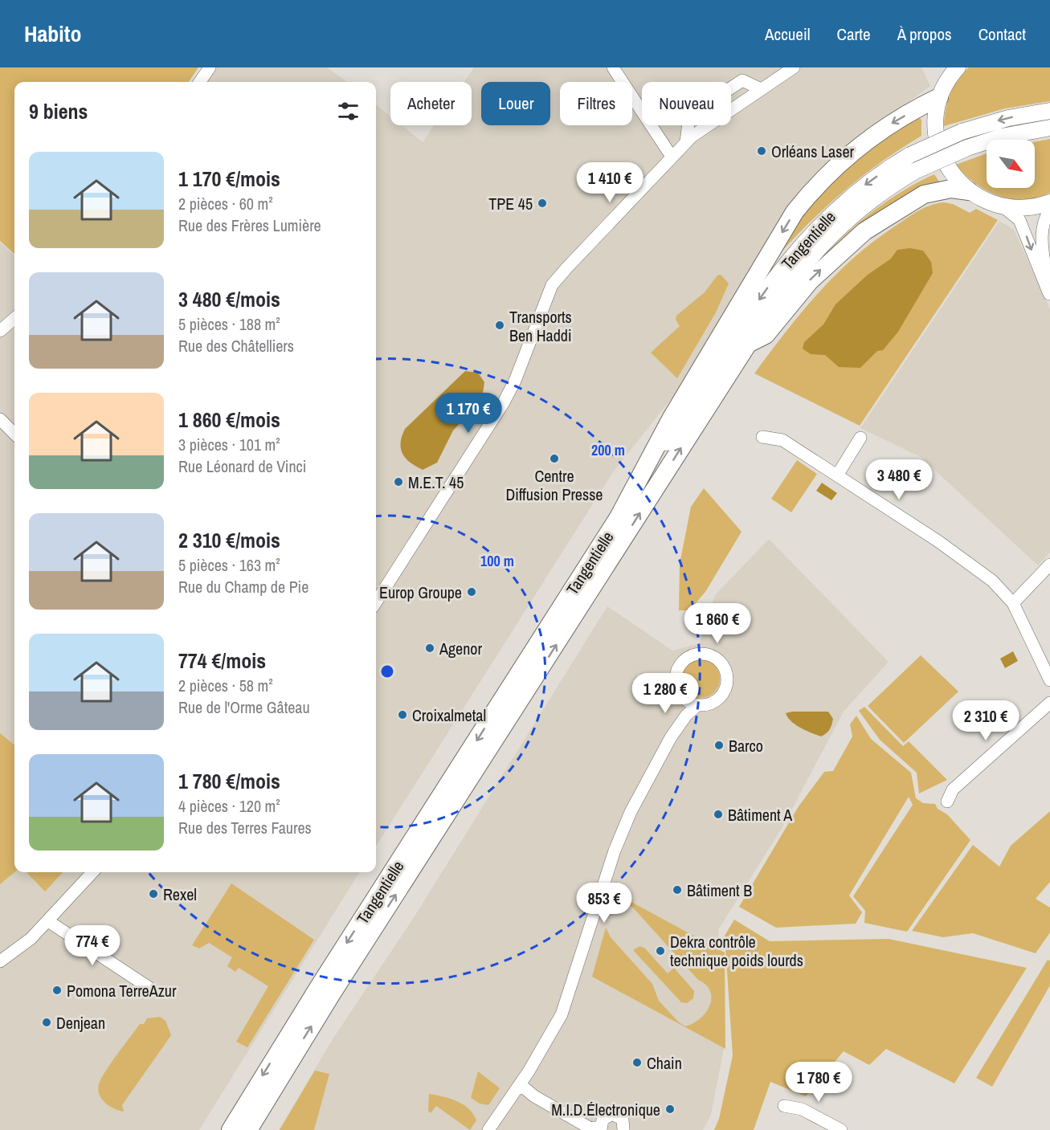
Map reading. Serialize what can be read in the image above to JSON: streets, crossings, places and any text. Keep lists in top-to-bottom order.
{
  "streets": {
    "highway": ["Tangentielle"]
  },
  "places": [
    "Orléans Laser",
    "TPE 45",
    "Transports Ben Haddi",
    "Centre Diffusion Presse",
    "M.E.T. 45",
    "Europ Groupe",
    "Agenor",
    "Croixalmetal",
    "Barco",
    "Bâtiment A",
    "Bâtiment B",
    "Rexel",
    "Dekra contrôle technique poids lourds",
    "Pomona TerreAzur",
    "Denjean",
    "Chain",
    "M.I.D.Électronique"
  ],
  "north": "bottom right",
  "page": {
    "header": "Habito",
    "nav": [
      "Accueil",
      "Carte",
      "À propos",
      "Contact"
    ],
    "chip": [
      "Acheter",
      "Louer",
      "Filtres",
      "Nouveau"
    ],
    "heading": "9 biens",
    "list": [
      {
        "name": "1 170 €/mois",
        "note": "2 pièces · 60 m² · Rue des Frères Lumière"
      },
      {
        "name": "3 480 €/mois",
        "note": "5 pièces · 188 m² · Rue des Châtelliers"
      },
      {
        "name": "1 860 €/mois",
        "note": "3 pièces · 101 m² · Rue Léonard de Vinci"
      },
      {
        "name": "2 310 €/mois",
        "note": "5 pièces · 163 m² · Rue du Champ de Pie"
      },
      {
        "name": "774 €/mois",
        "note": "2 pièces · 58 m² · Rue de l'Orme Gâteau"
      },
      {
        "name": "1 780 €/mois",
        "note": "4 pièces · 120 m² · Rue des Terres Faures"
      }
    ],
    "price": [
      "1 410 €",
      "1 170 €",
      "3 480 €",
      "1 860 €",
      "1 280 €",
      "2 310 €",
      "853 €",
      "774 €",
      "1 780 €"
    ]
  },
  "rings": ["200 m", "100 m"]
}
